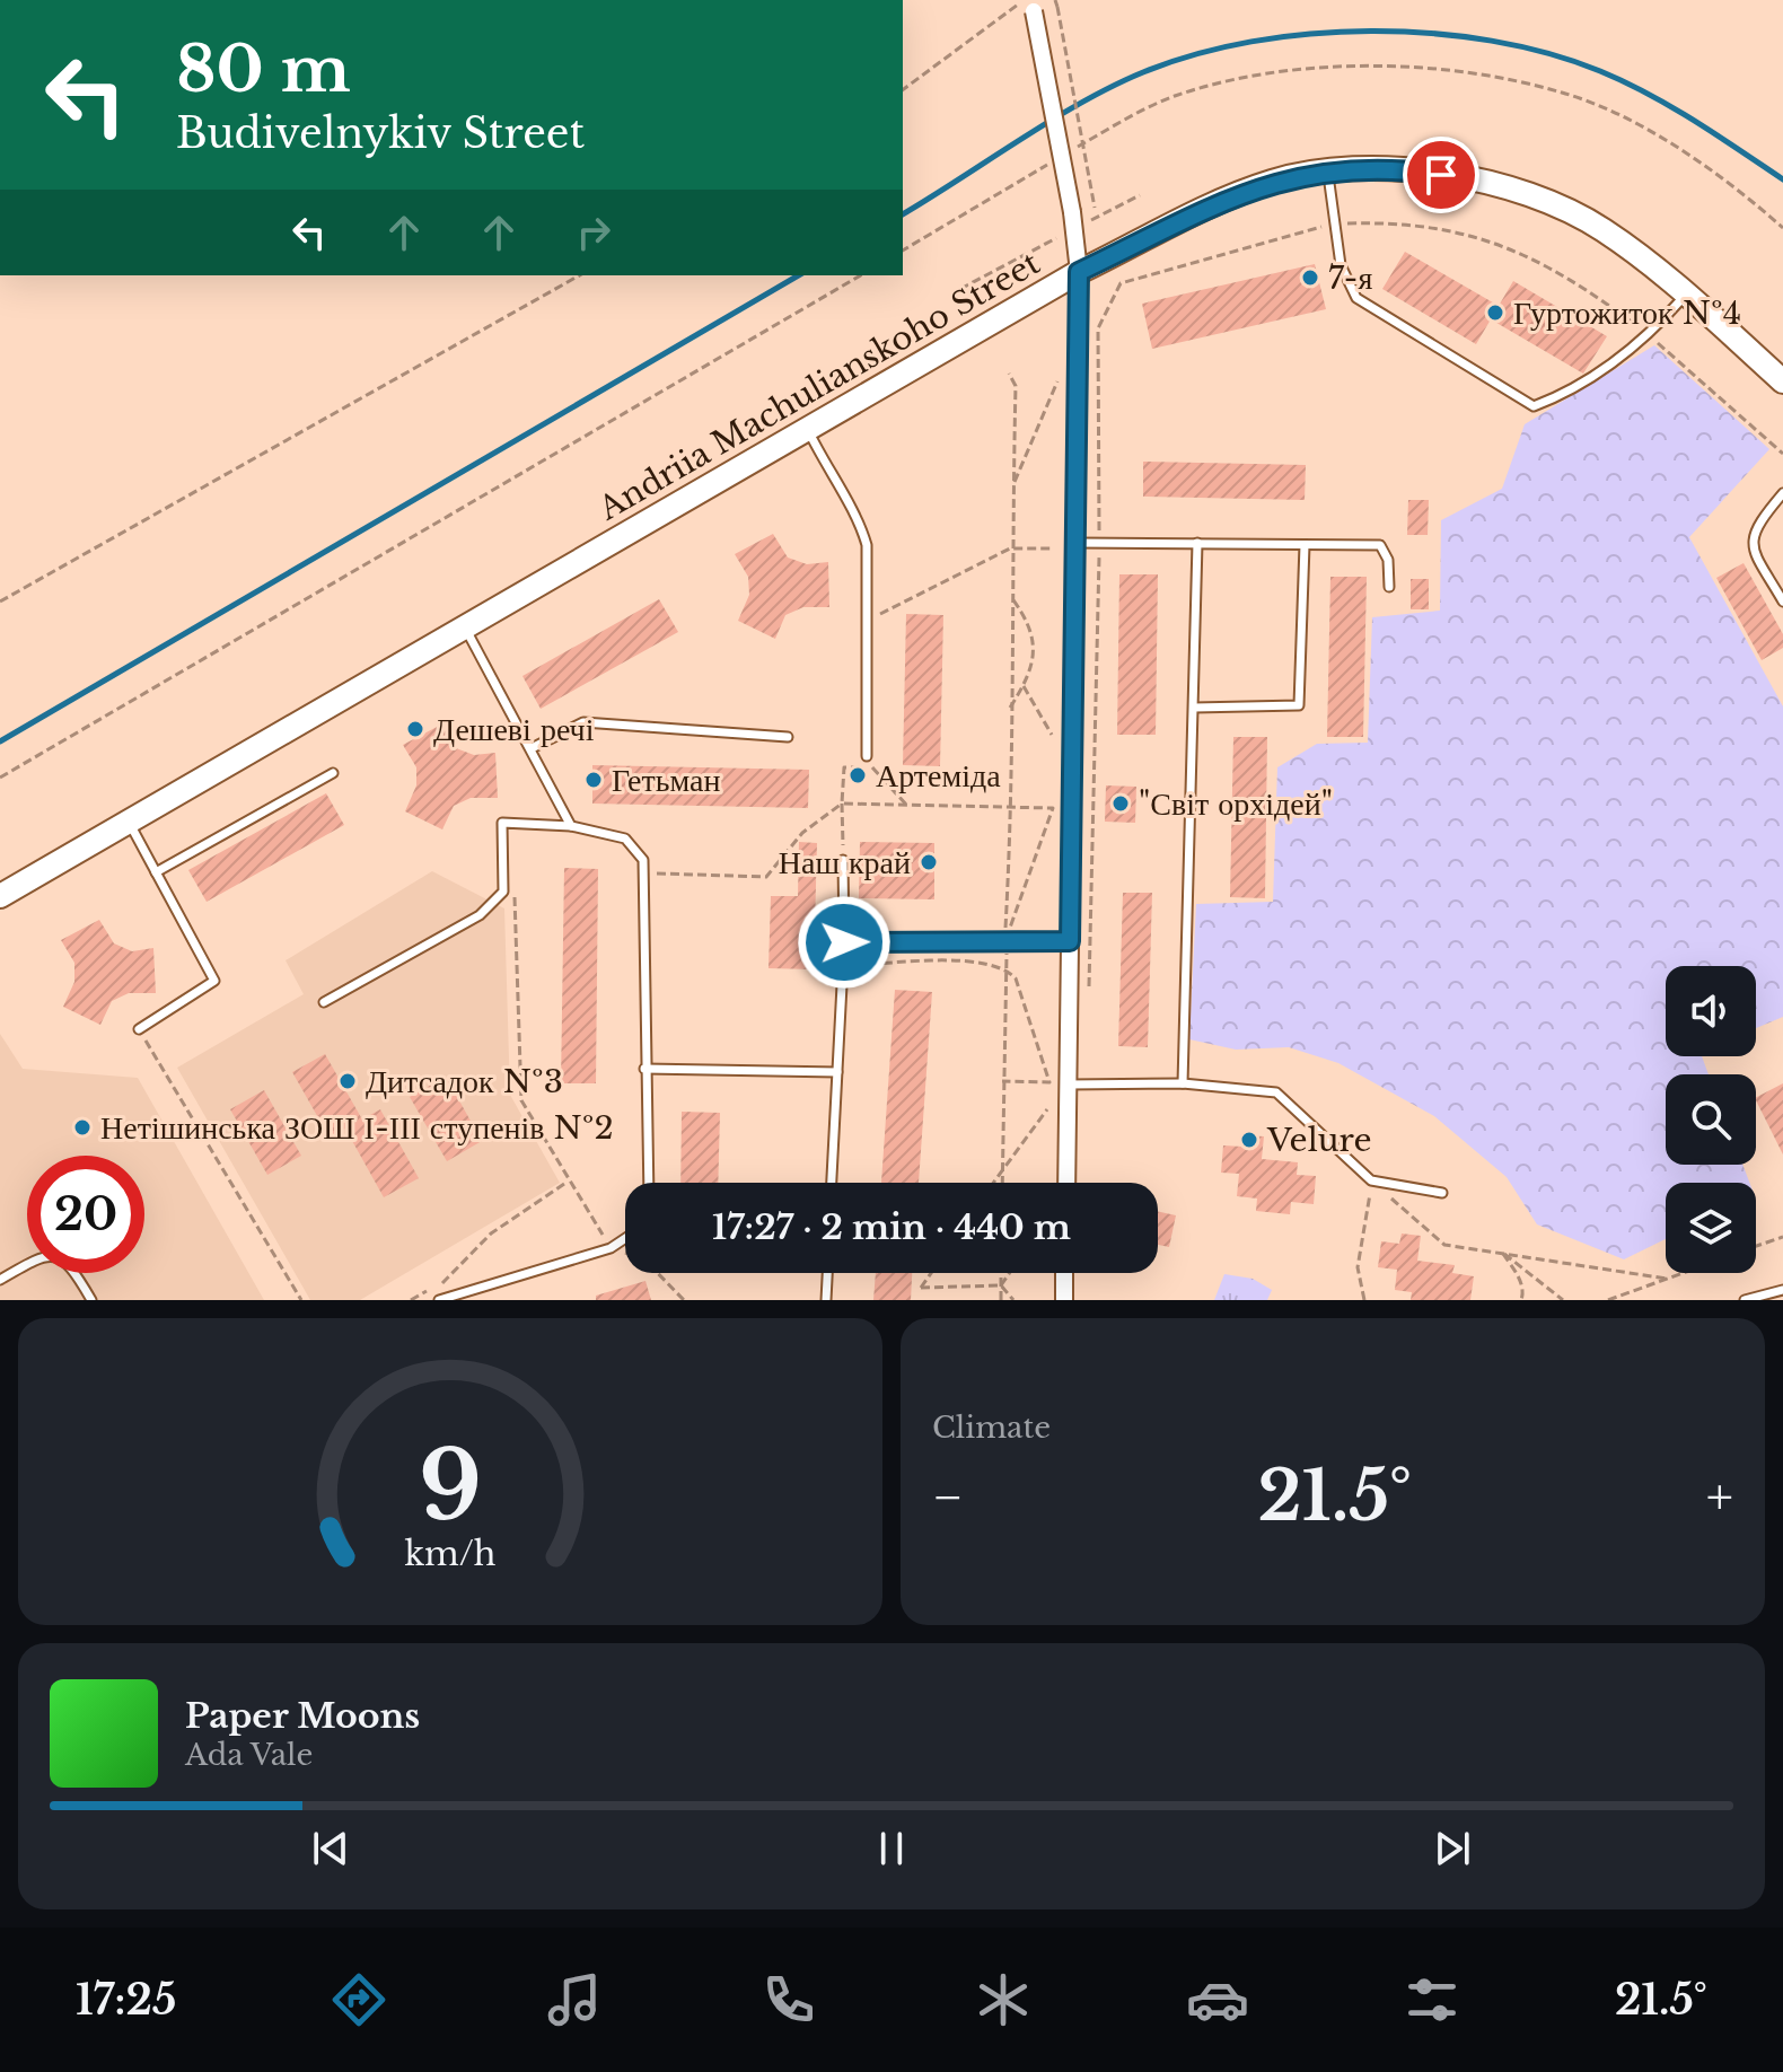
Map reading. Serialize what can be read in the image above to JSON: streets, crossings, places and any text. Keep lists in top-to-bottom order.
{
  "streets": {
    "street": ["Andriia Machulianskoho Street"]
  },
  "places": [
    "7-я",
    "Гуртожиток №4",
    "Дешеві речі",
    "Артеміда",
    "Гетьман",
    "\"Світ орхідей\"",
    "Наш край",
    "Дитсадок №3",
    "Нетішинська ЗОШ І-ІІІ ступенів №2",
    "Velure"
  ],
  "page": {
    "turn": ["80 m", "Budivelnykiv Street"],
    "limit": "20",
    "trip": "17:27 · 2 min · 440 m",
    "tile": "Climate",
    "heat": ["−", "21.5°", "+"],
    "song": ["Paper Moons", "Ada Vale"],
    "tabs": ["17:25", "21.5°"],
    "gauge": ["9", "km/h"]
  }
}
